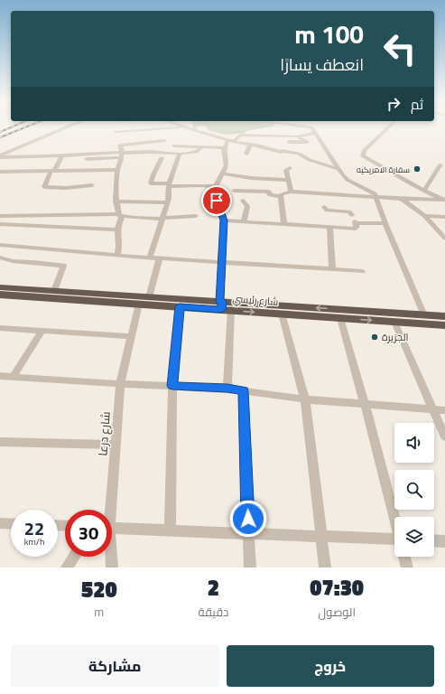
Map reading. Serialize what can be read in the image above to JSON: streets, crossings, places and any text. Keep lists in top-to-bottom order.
{
  "streets": {
    "highway": ["شارع رئيسي"],
    "street": ["شارع درعا"]
  },
  "crossings": [
    ["شارع رئيسي", "شارع درعا"]
  ],
  "places": ["سفارة الامريكيه", "الجزيرة"],
  "page": {
    "turn": ["100 m", "انعطف يسارًا"],
    "then": "ثم",
    "speed": "22 km/h",
    "limit": "30",
    "eta": [
      "07:30",
      "الوصول",
      "2",
      "دقيقة",
      "520",
      "m"
    ],
    "buttons": ["خروج", "مشاركة"]
  }
}
